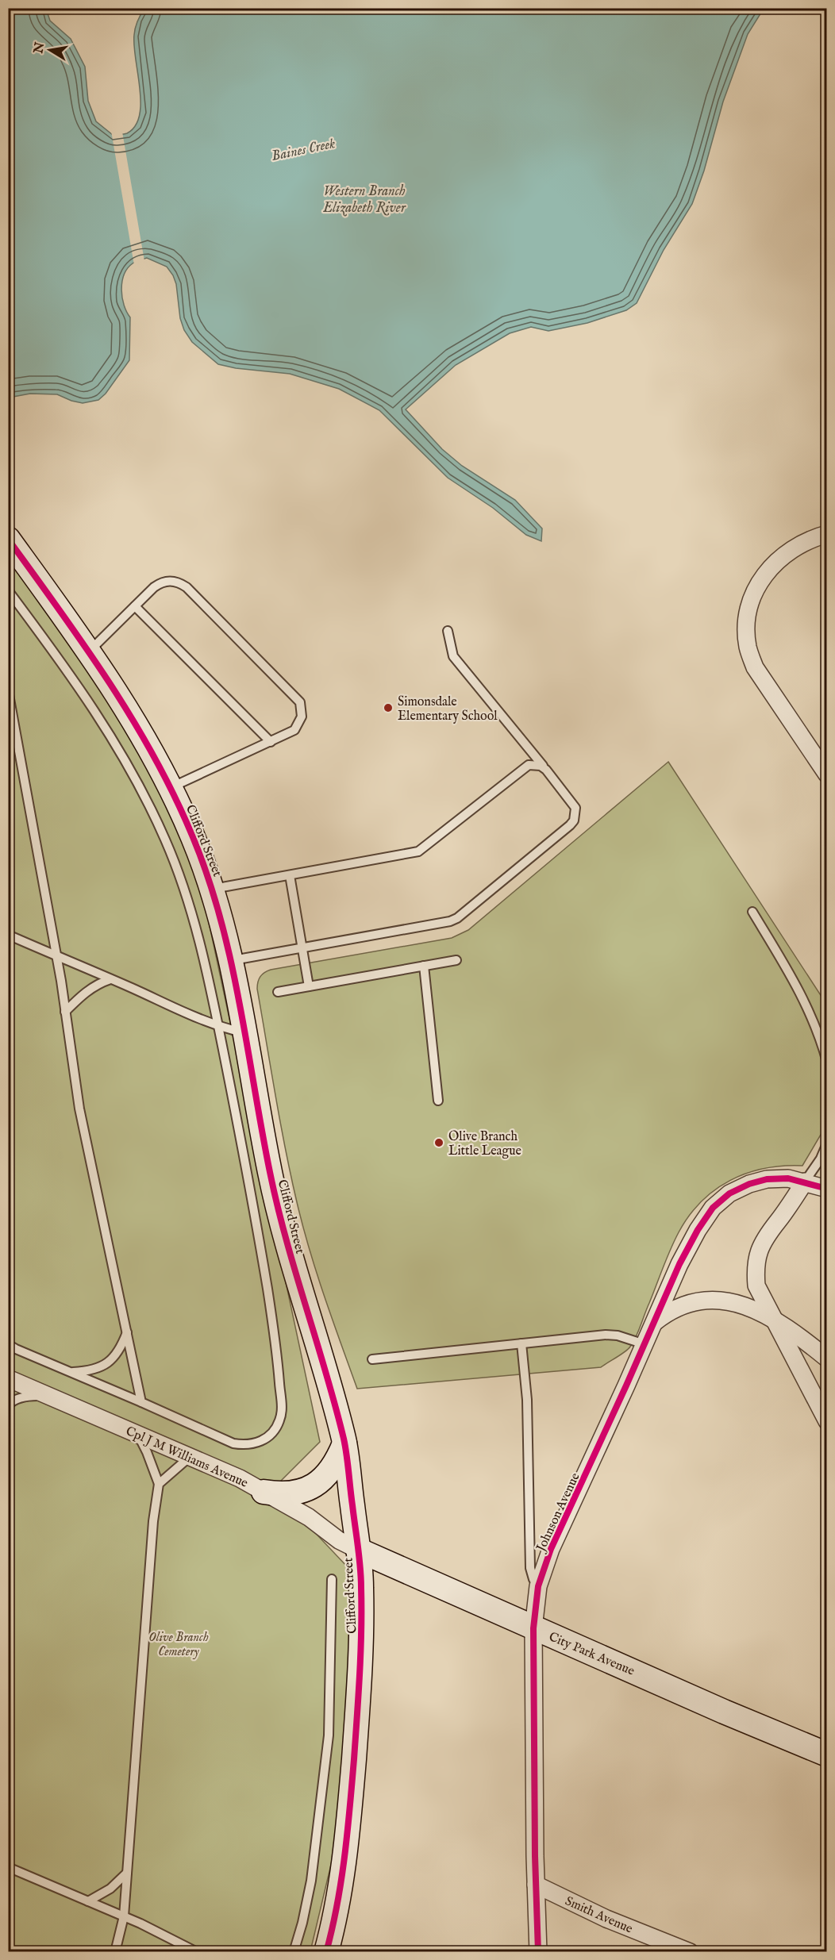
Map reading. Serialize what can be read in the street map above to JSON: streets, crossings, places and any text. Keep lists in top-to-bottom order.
{
  "streets": {
    "street": [
      "Clifford Street",
      "Cpl J M Williams Avenue",
      "Johnson Avenue",
      "City Park Avenue",
      "Smith Avenue"
    ]
  },
  "crossings": [
    ["Clifford Street", "Cpl J M Williams Avenue"],
    ["Clifford Street", "City Park Avenue"],
    ["Cpl J M Williams Avenue", "City Park Avenue"],
    ["Johnson Avenue", "City Park Avenue"],
    ["Johnson Avenue", "Smith Avenue"]
  ],
  "water": ["Baines Creek", "Western Branch Elizabeth River"],
  "parks": ["Olive Branch Cemetery"],
  "places": ["Simonsdale Elementary School", "Olive Branch Little League"],
  "north": "left"
}
